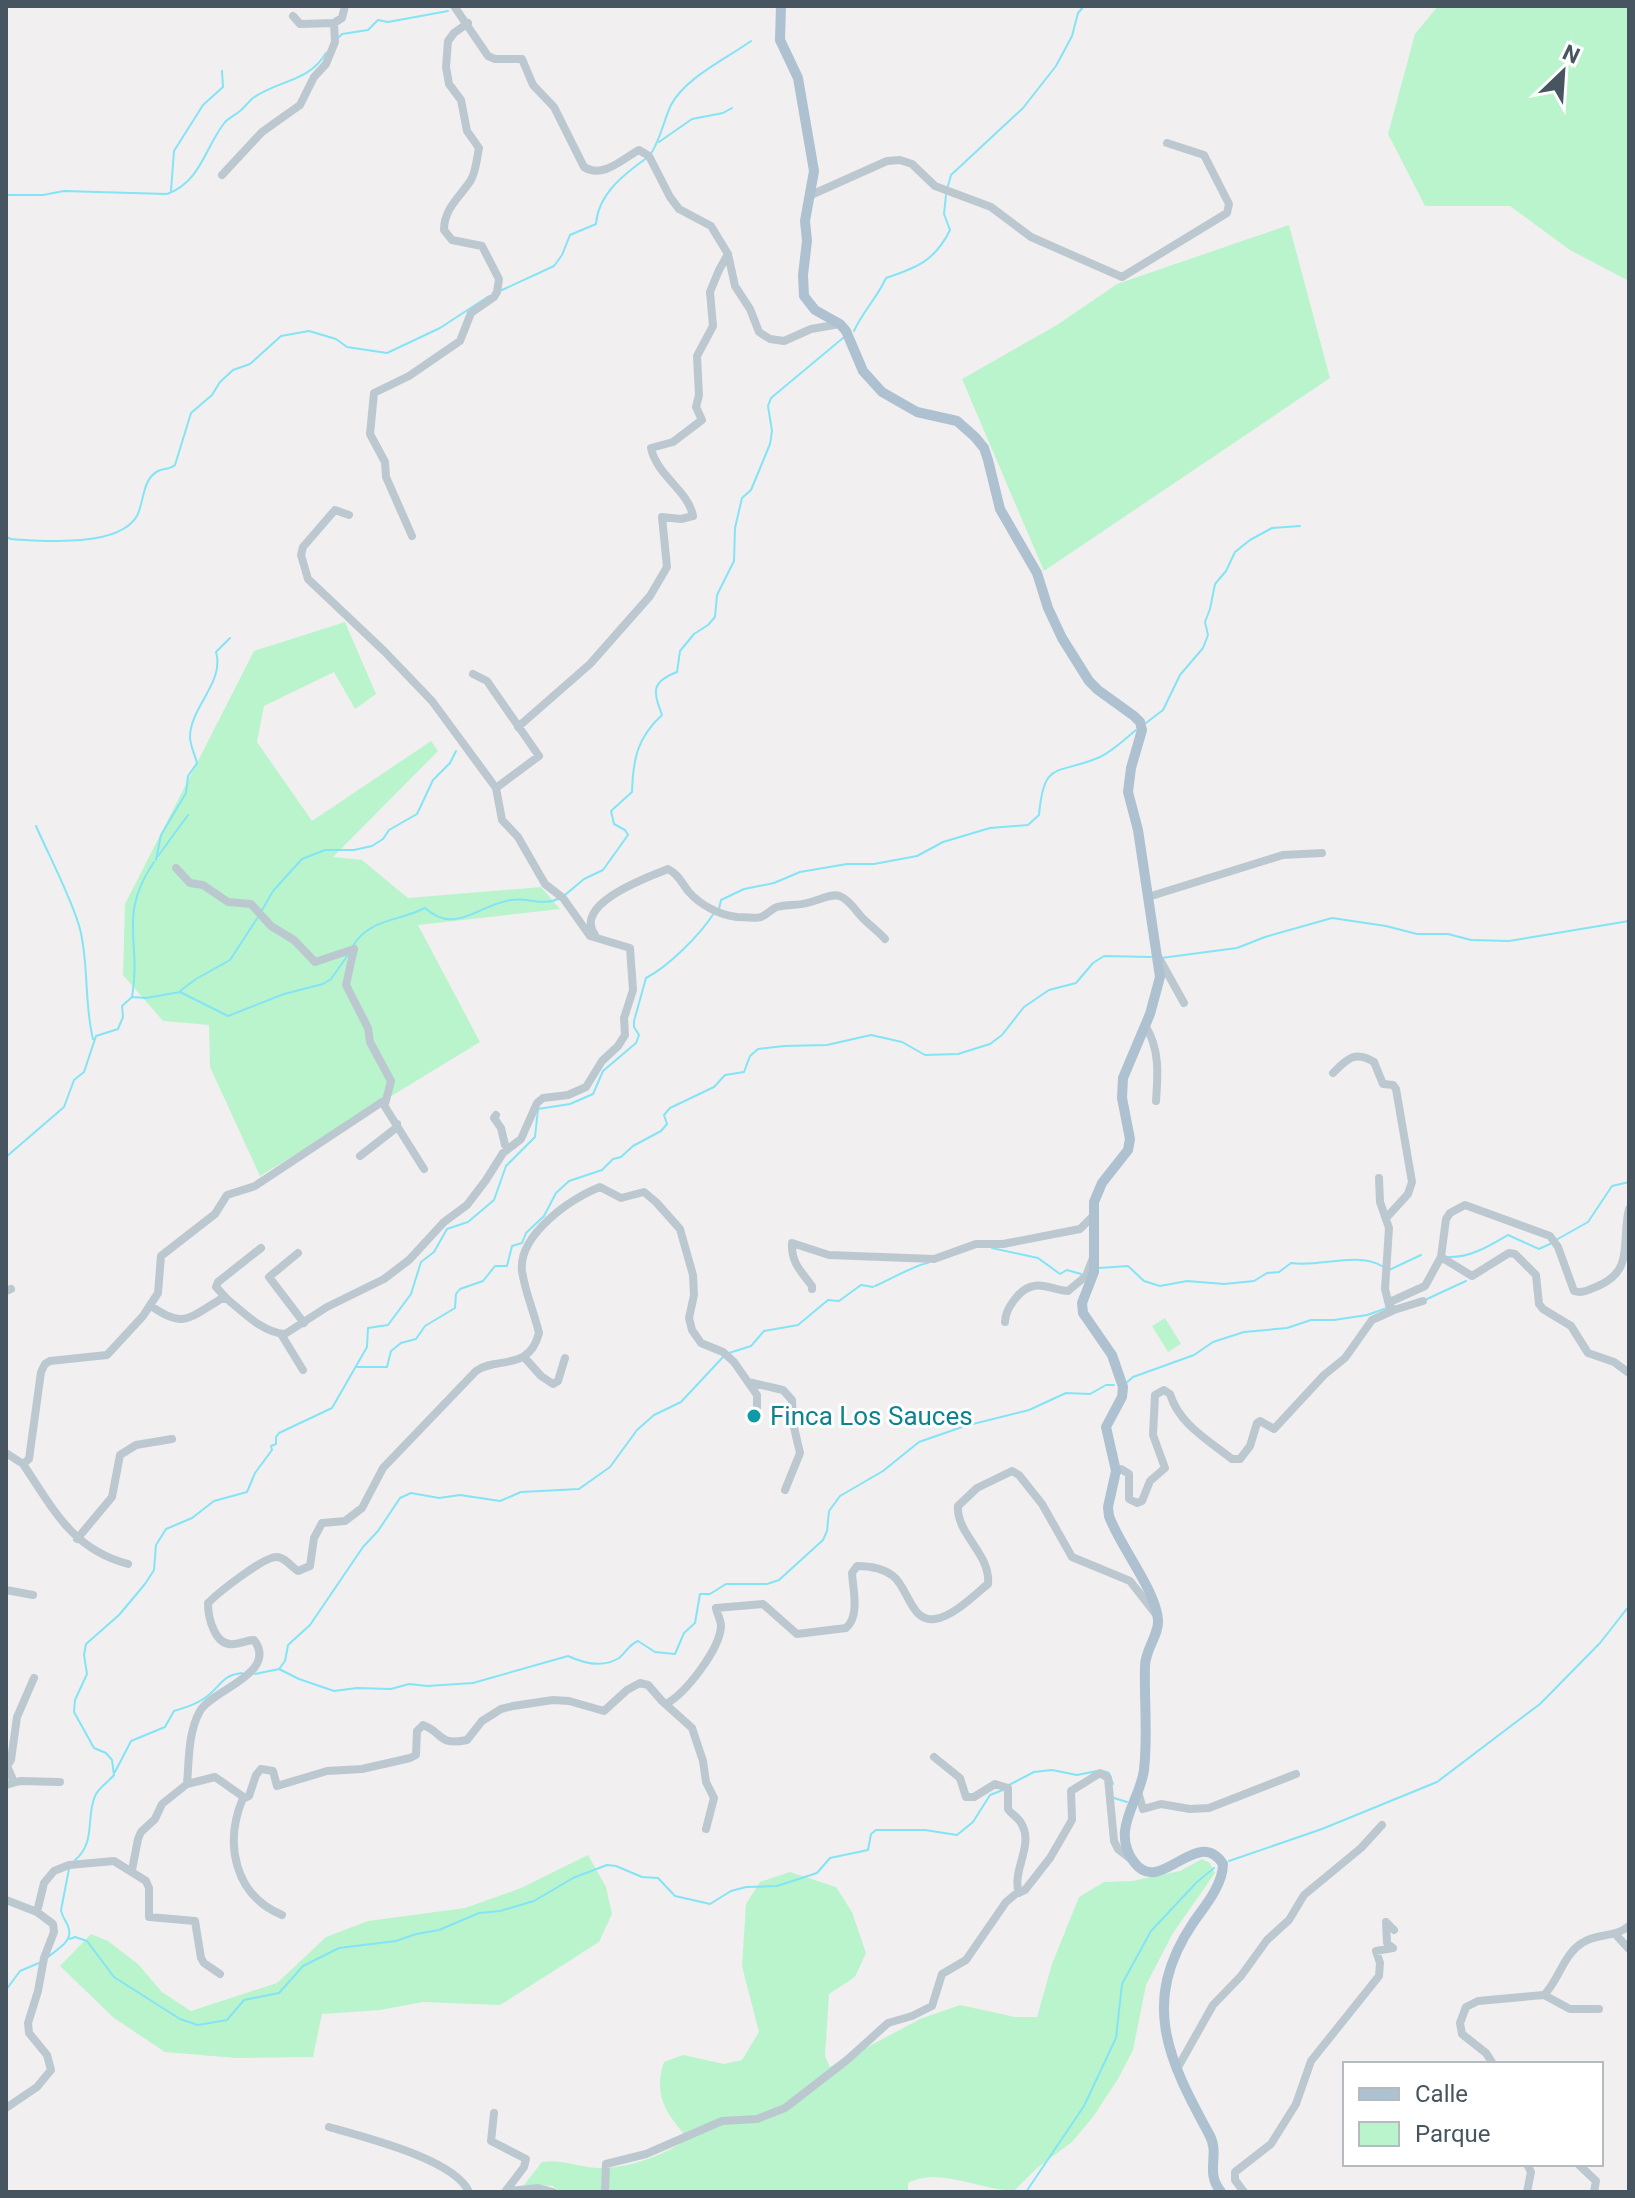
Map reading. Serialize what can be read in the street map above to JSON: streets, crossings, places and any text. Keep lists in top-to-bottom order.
{
  "places": ["Finca Los Sauces"],
  "legend": ["Calle", "Parque"],
  "north": "top right"
}
